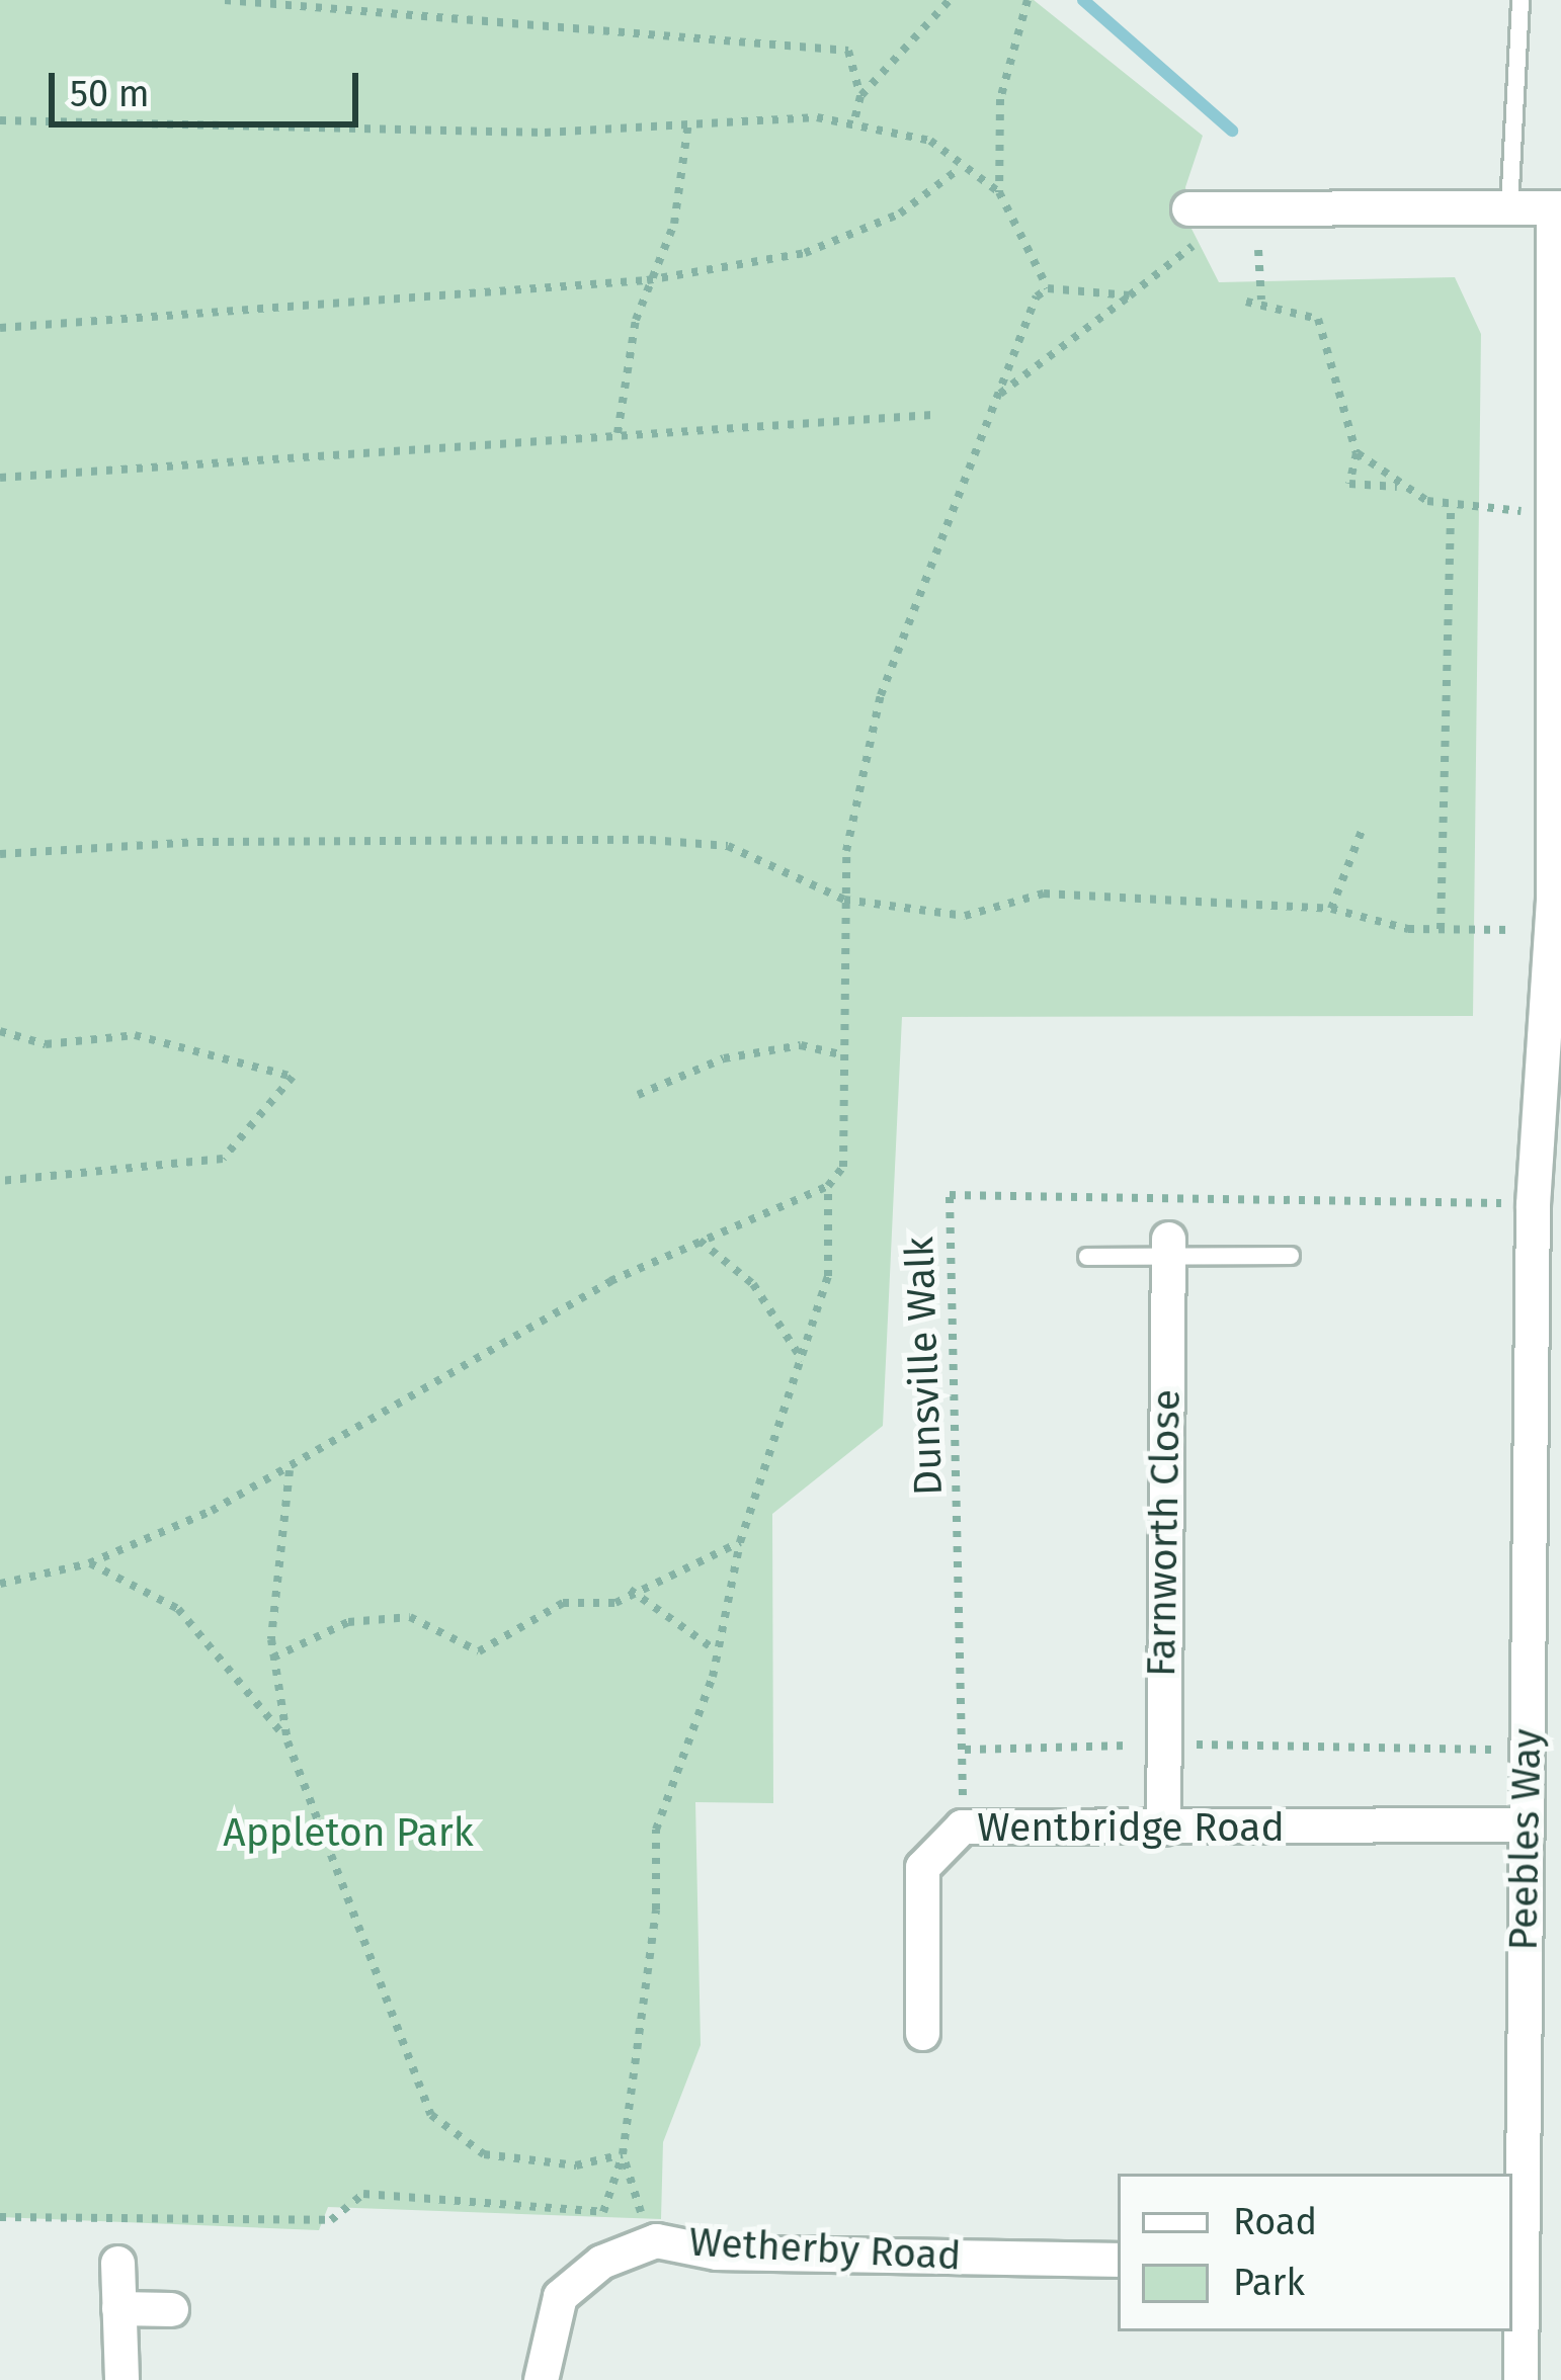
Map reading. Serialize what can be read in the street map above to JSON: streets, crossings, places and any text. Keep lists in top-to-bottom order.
{
  "streets": {
    "street": [
      "Farnworth Close",
      "Wentbridge Road",
      "Peebles Way",
      "Wetherby Road"
    ],
    "path": ["Dunsville Walk"]
  },
  "crossings": [
    ["Dunsville Walk", "Wentbridge Road"],
    ["Dunsville Walk", "Peebles Way"],
    ["Farnworth Close", "Wentbridge Road"],
    ["Wentbridge Road", "Peebles Way"]
  ],
  "parks": ["Appleton Park"],
  "legend": ["Road", "Park"],
  "scale_bar": "50 m"
}
